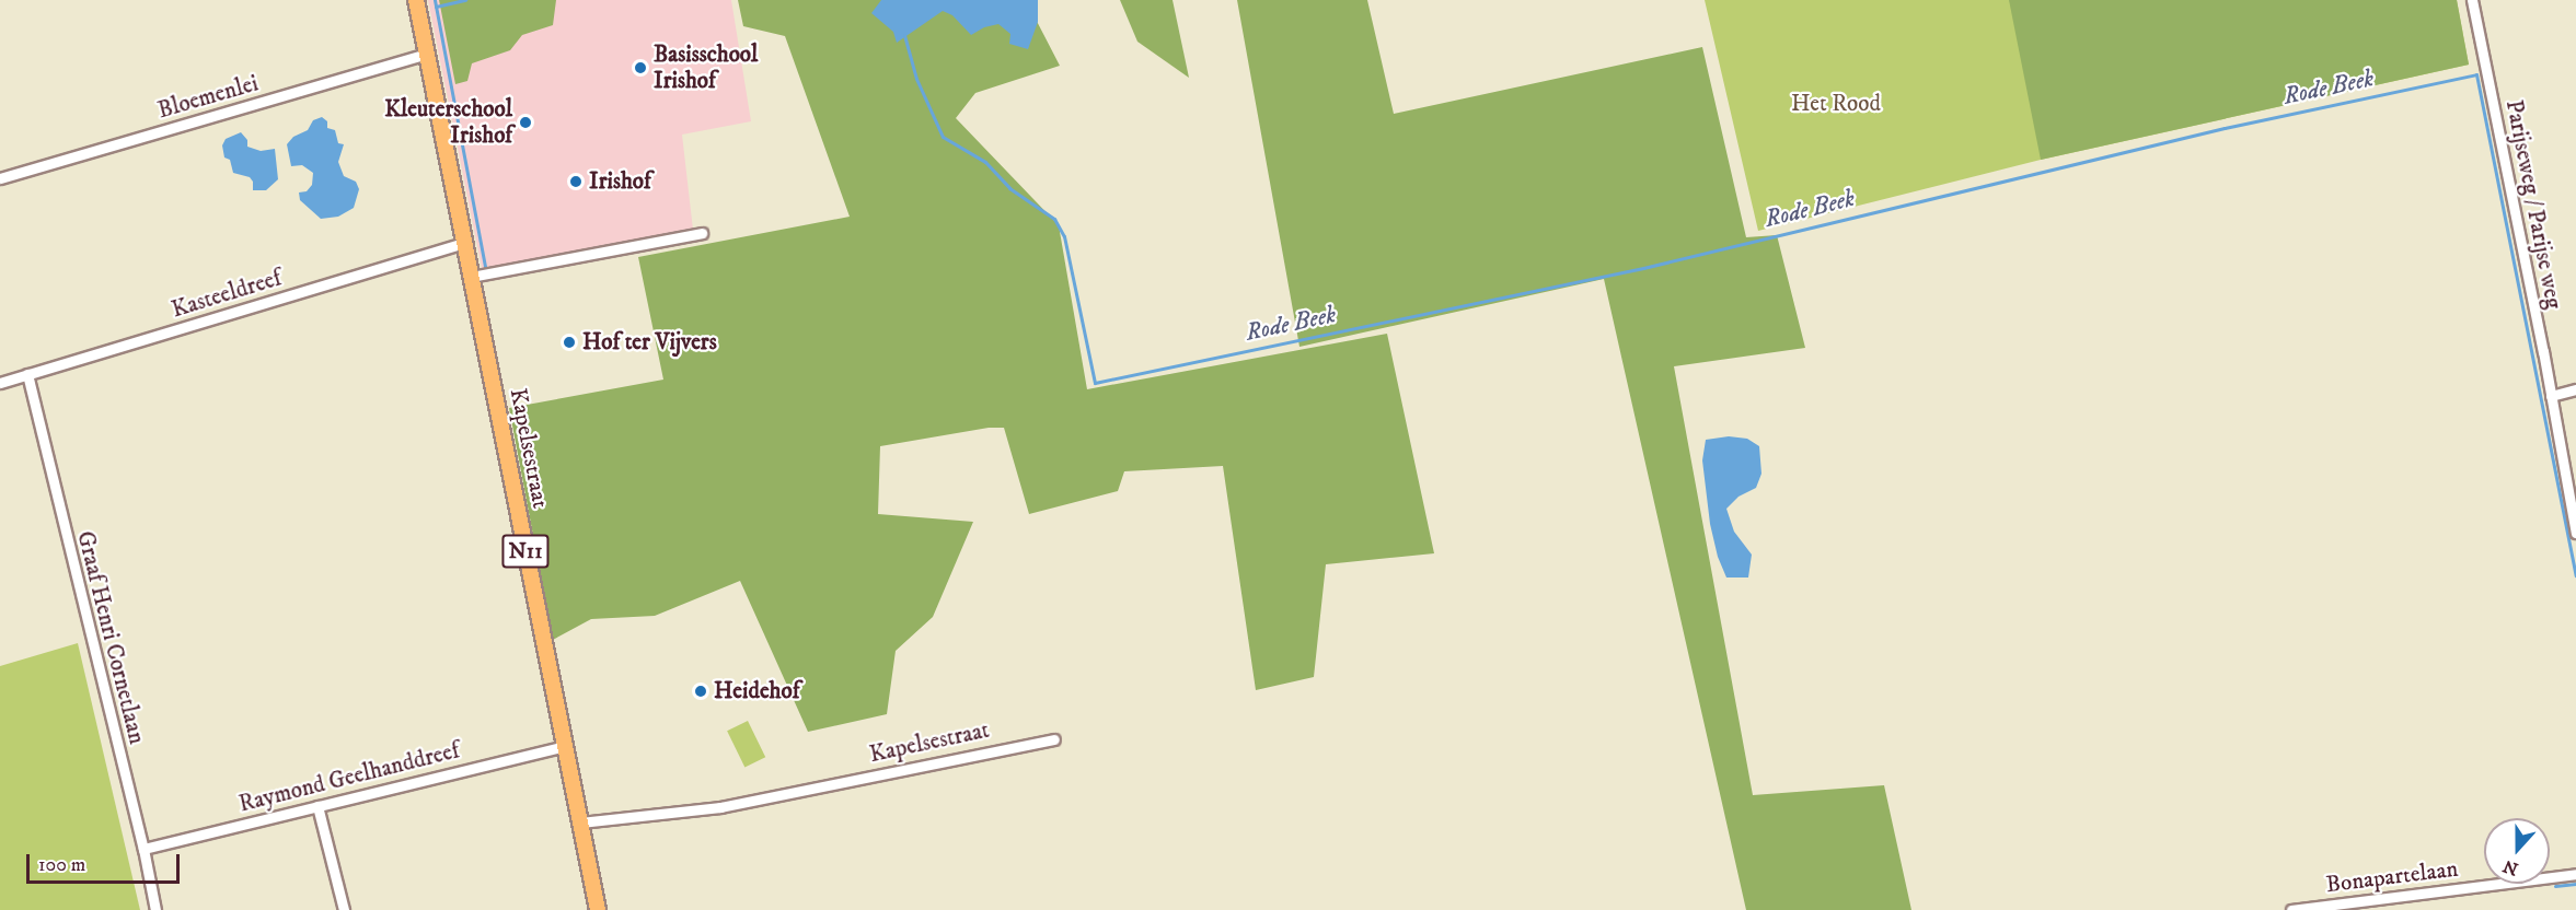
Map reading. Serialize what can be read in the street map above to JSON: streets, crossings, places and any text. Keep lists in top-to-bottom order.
{
  "streets": {
    "main road": ["Kapelsestraat", "N11"],
    "street": [
      "Bloemenlei",
      "Parijseweg / Parijse weg",
      "Kasteeldreef",
      "Graaf Henri Cornetlaan",
      "Raymond Geelhanddreef",
      "Bonapartelaan"
    ]
  },
  "crossings": [
    ["Bloemenlei", "Kapelsestraat"],
    ["Kasteeldreef", "Kapelsestraat"],
    ["Kasteeldreef", "Graaf Henri Cornetlaan"],
    ["Kapelsestraat", "Raymond Geelhanddreef"],
    ["Graaf Henri Cornetlaan", "Raymond Geelhanddreef"]
  ],
  "water": ["Rode Beek"],
  "parks": ["Het Rood"],
  "places": [
    "Basisschool Irishof",
    "Kleuterschool Irishof",
    "Irishof",
    "Hof ter Vijvers",
    "Heidehof"
  ],
  "scale_bar": "100 m",
  "north": "bottom"
}
